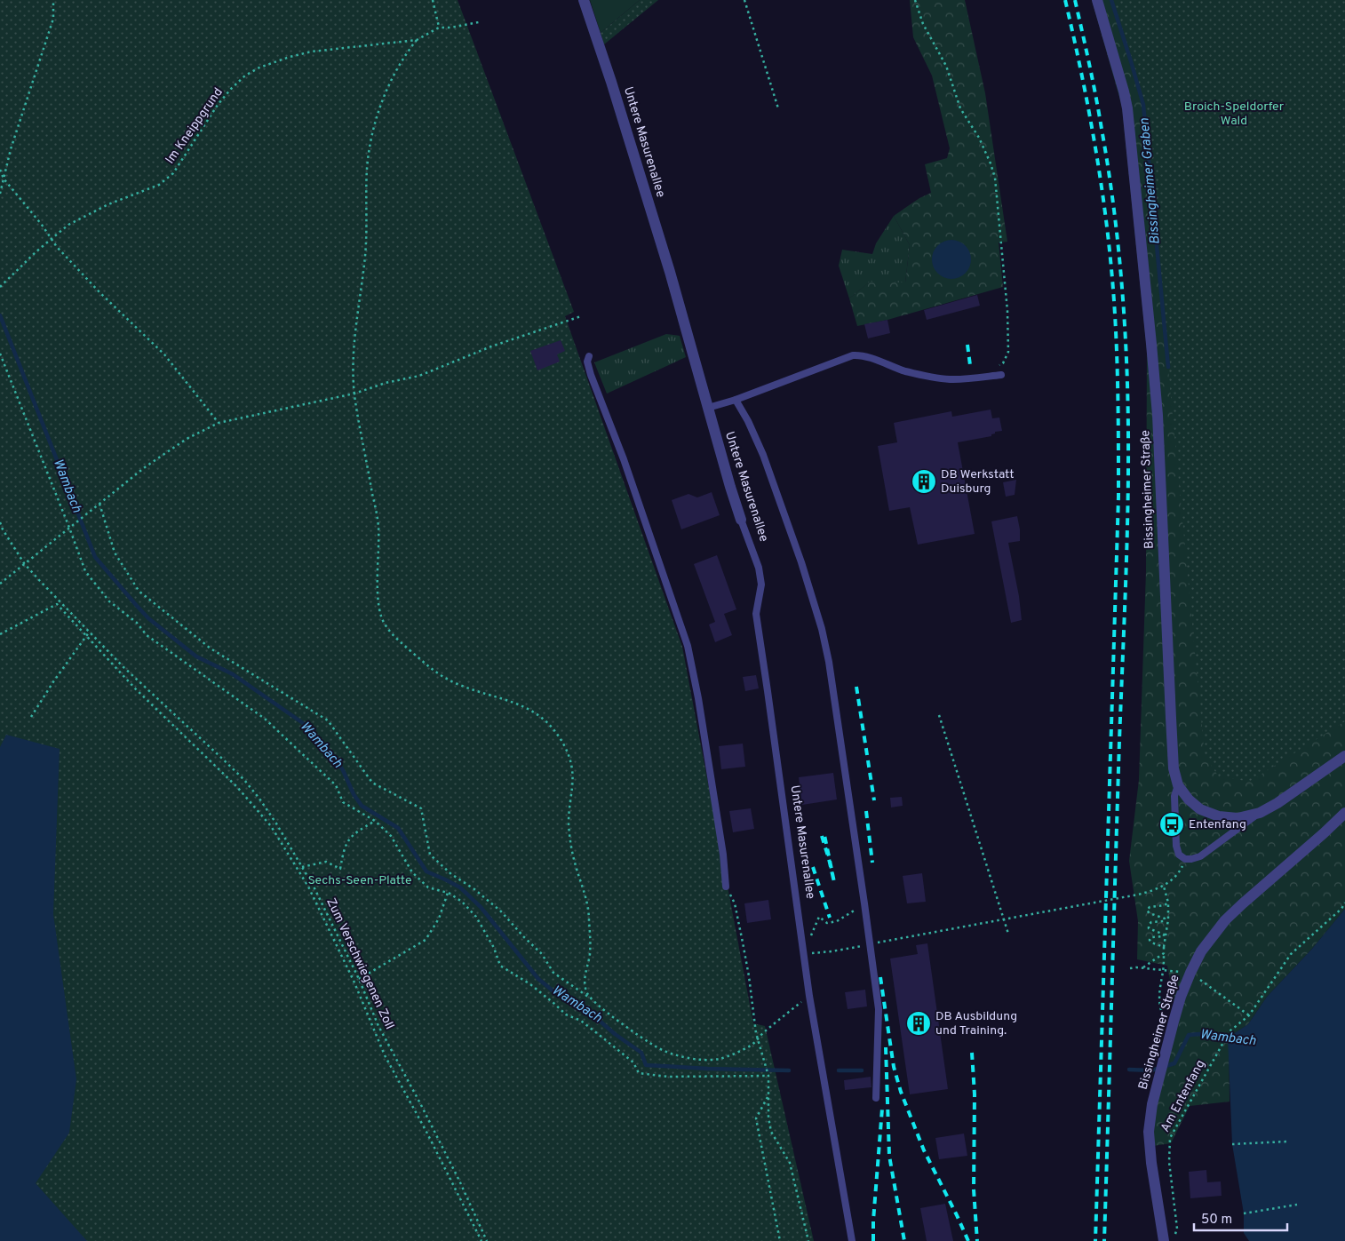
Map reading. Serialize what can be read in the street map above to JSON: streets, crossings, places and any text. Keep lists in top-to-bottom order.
{
  "streets": {
    "street": ["Untere Masurenallee", "Bissingheimer Straße"],
    "path": ["Im Kneippgrund", "Zum Verschwiegenen Zoll", "Am Entenfang"]
  },
  "water": ["Bissingheimer Graben", "Wambach"],
  "parks": ["Broich-Speldorfer Wald", "Sechs-Seen-Platte"],
  "places": {
    "building": ["DB Werkstatt Duisburg", "DB Ausbildung und Training."],
    "bus stop": ["Entenfang"]
  },
  "scale_bar": "50 m"
}
